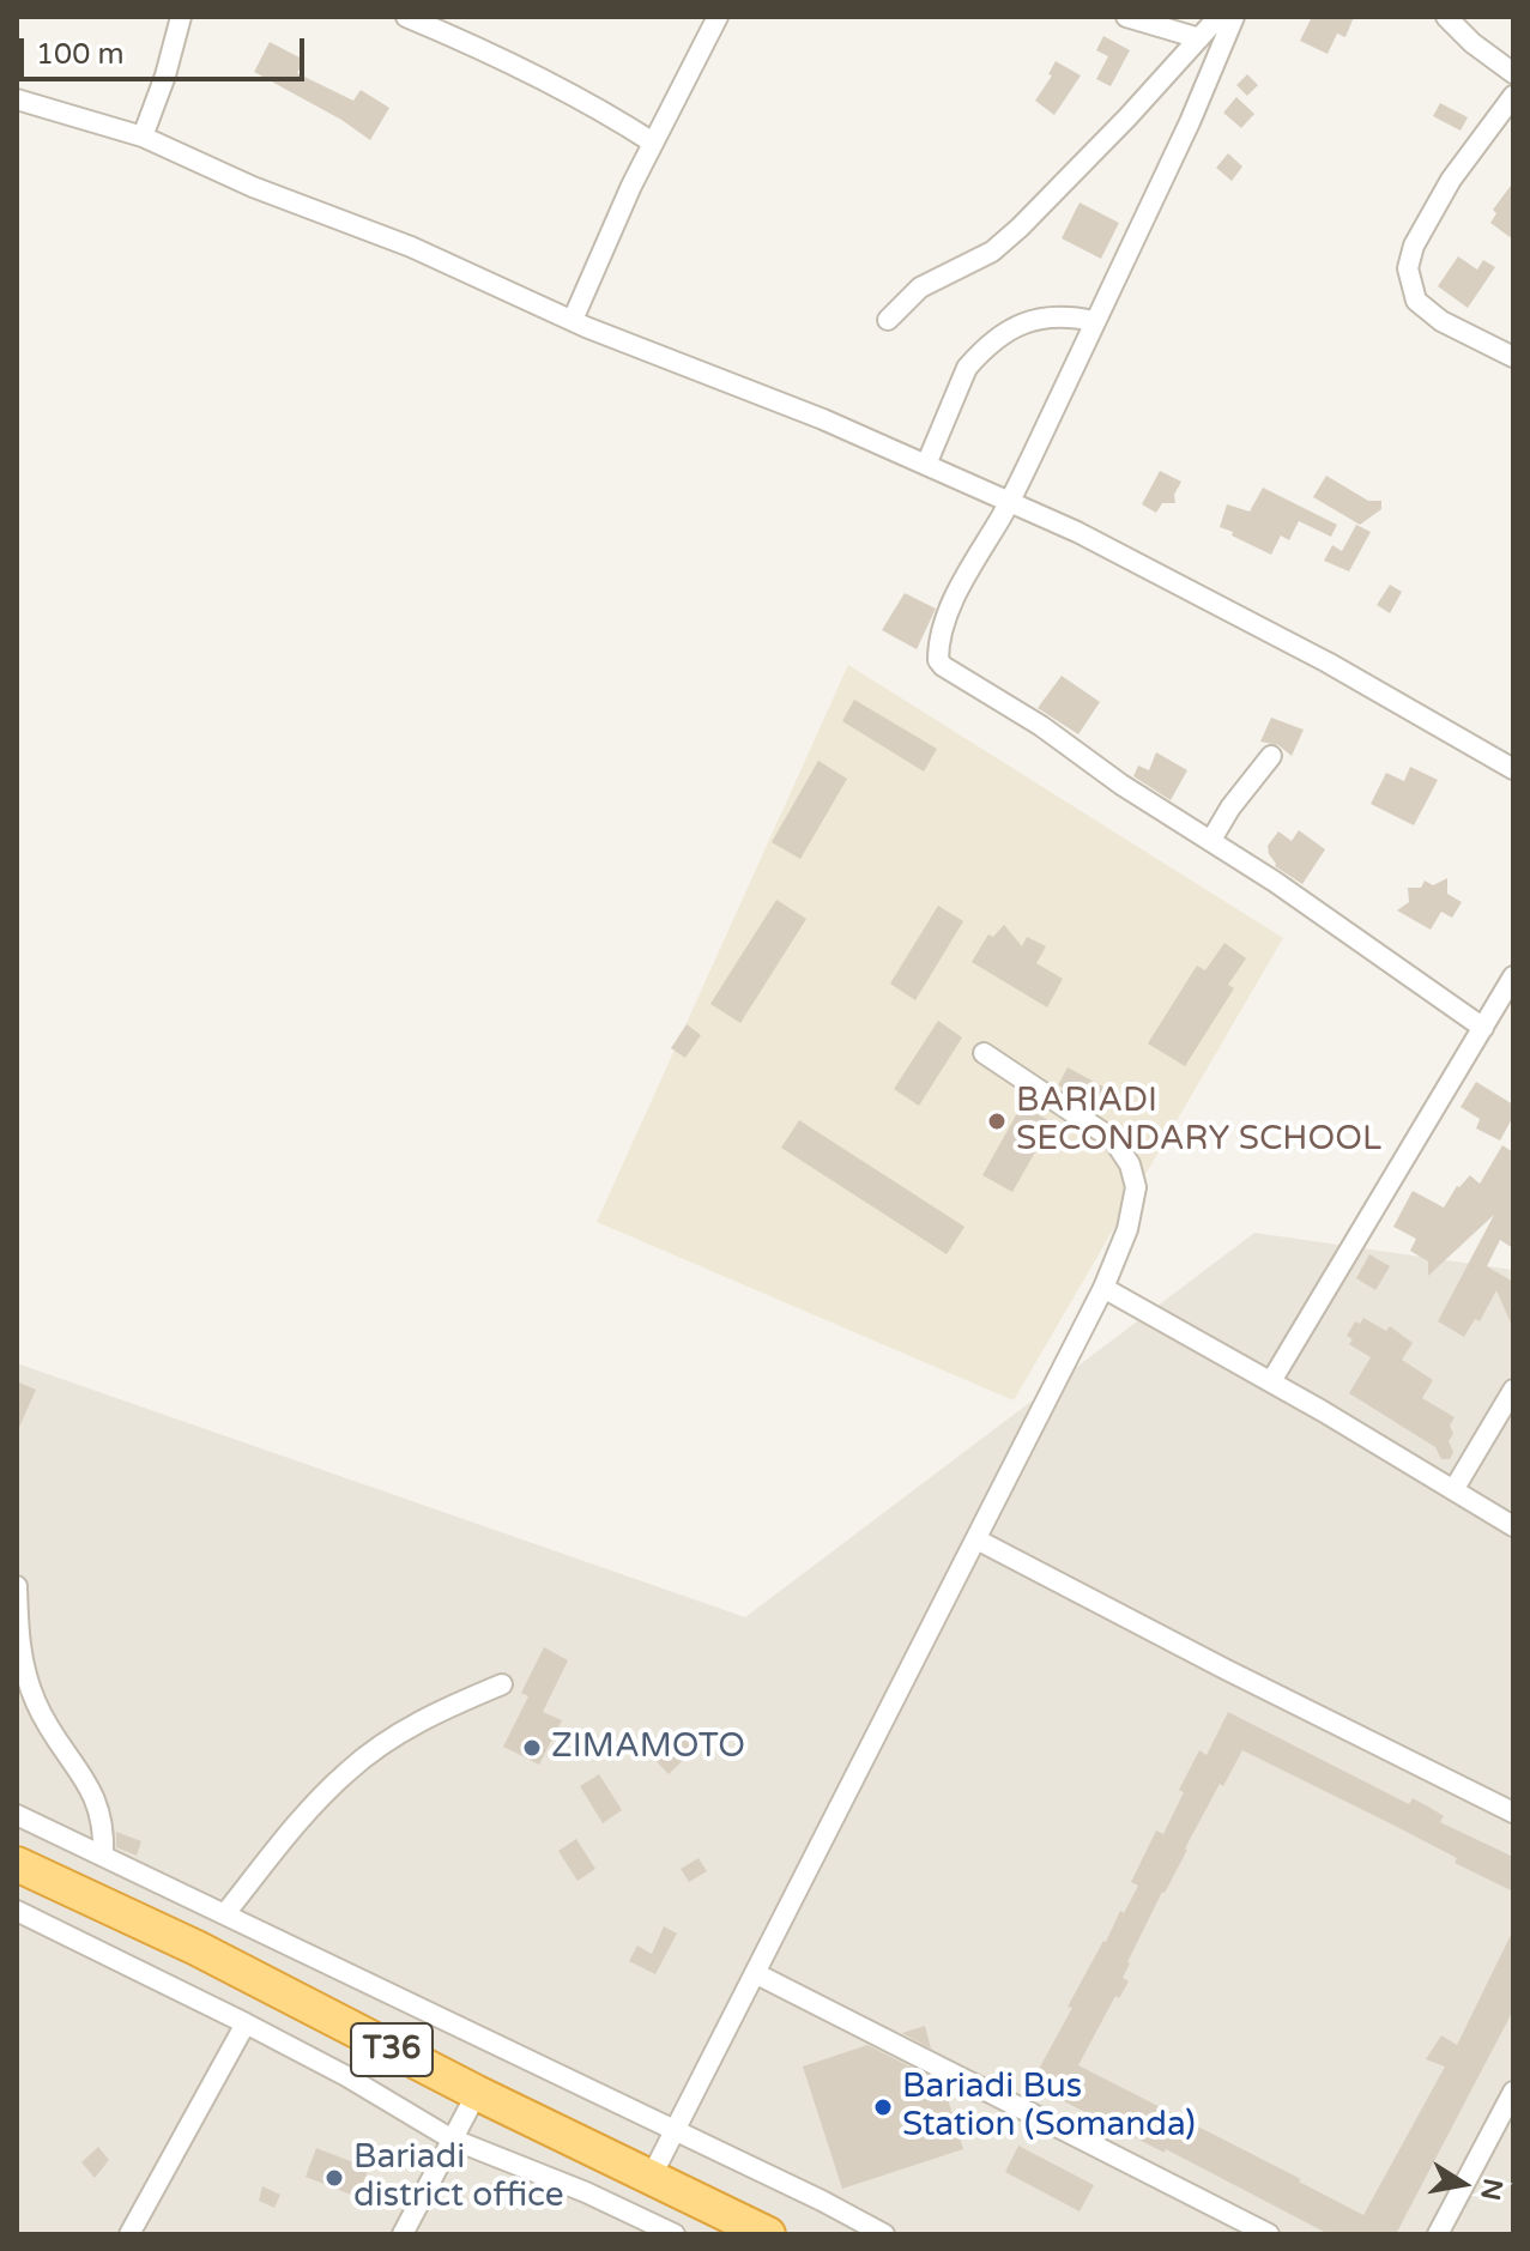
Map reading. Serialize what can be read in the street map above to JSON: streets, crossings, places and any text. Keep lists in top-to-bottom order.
{
  "streets": {
    "highway": ["T36"]
  },
  "places": [
    "BARIADI SECONDARY SCHOOL",
    "ZIMAMOTO",
    "Bariadi Bus Station (Somanda)",
    "Bariadi district office"
  ],
  "scale_bar": "100 m",
  "north": "right"
}
